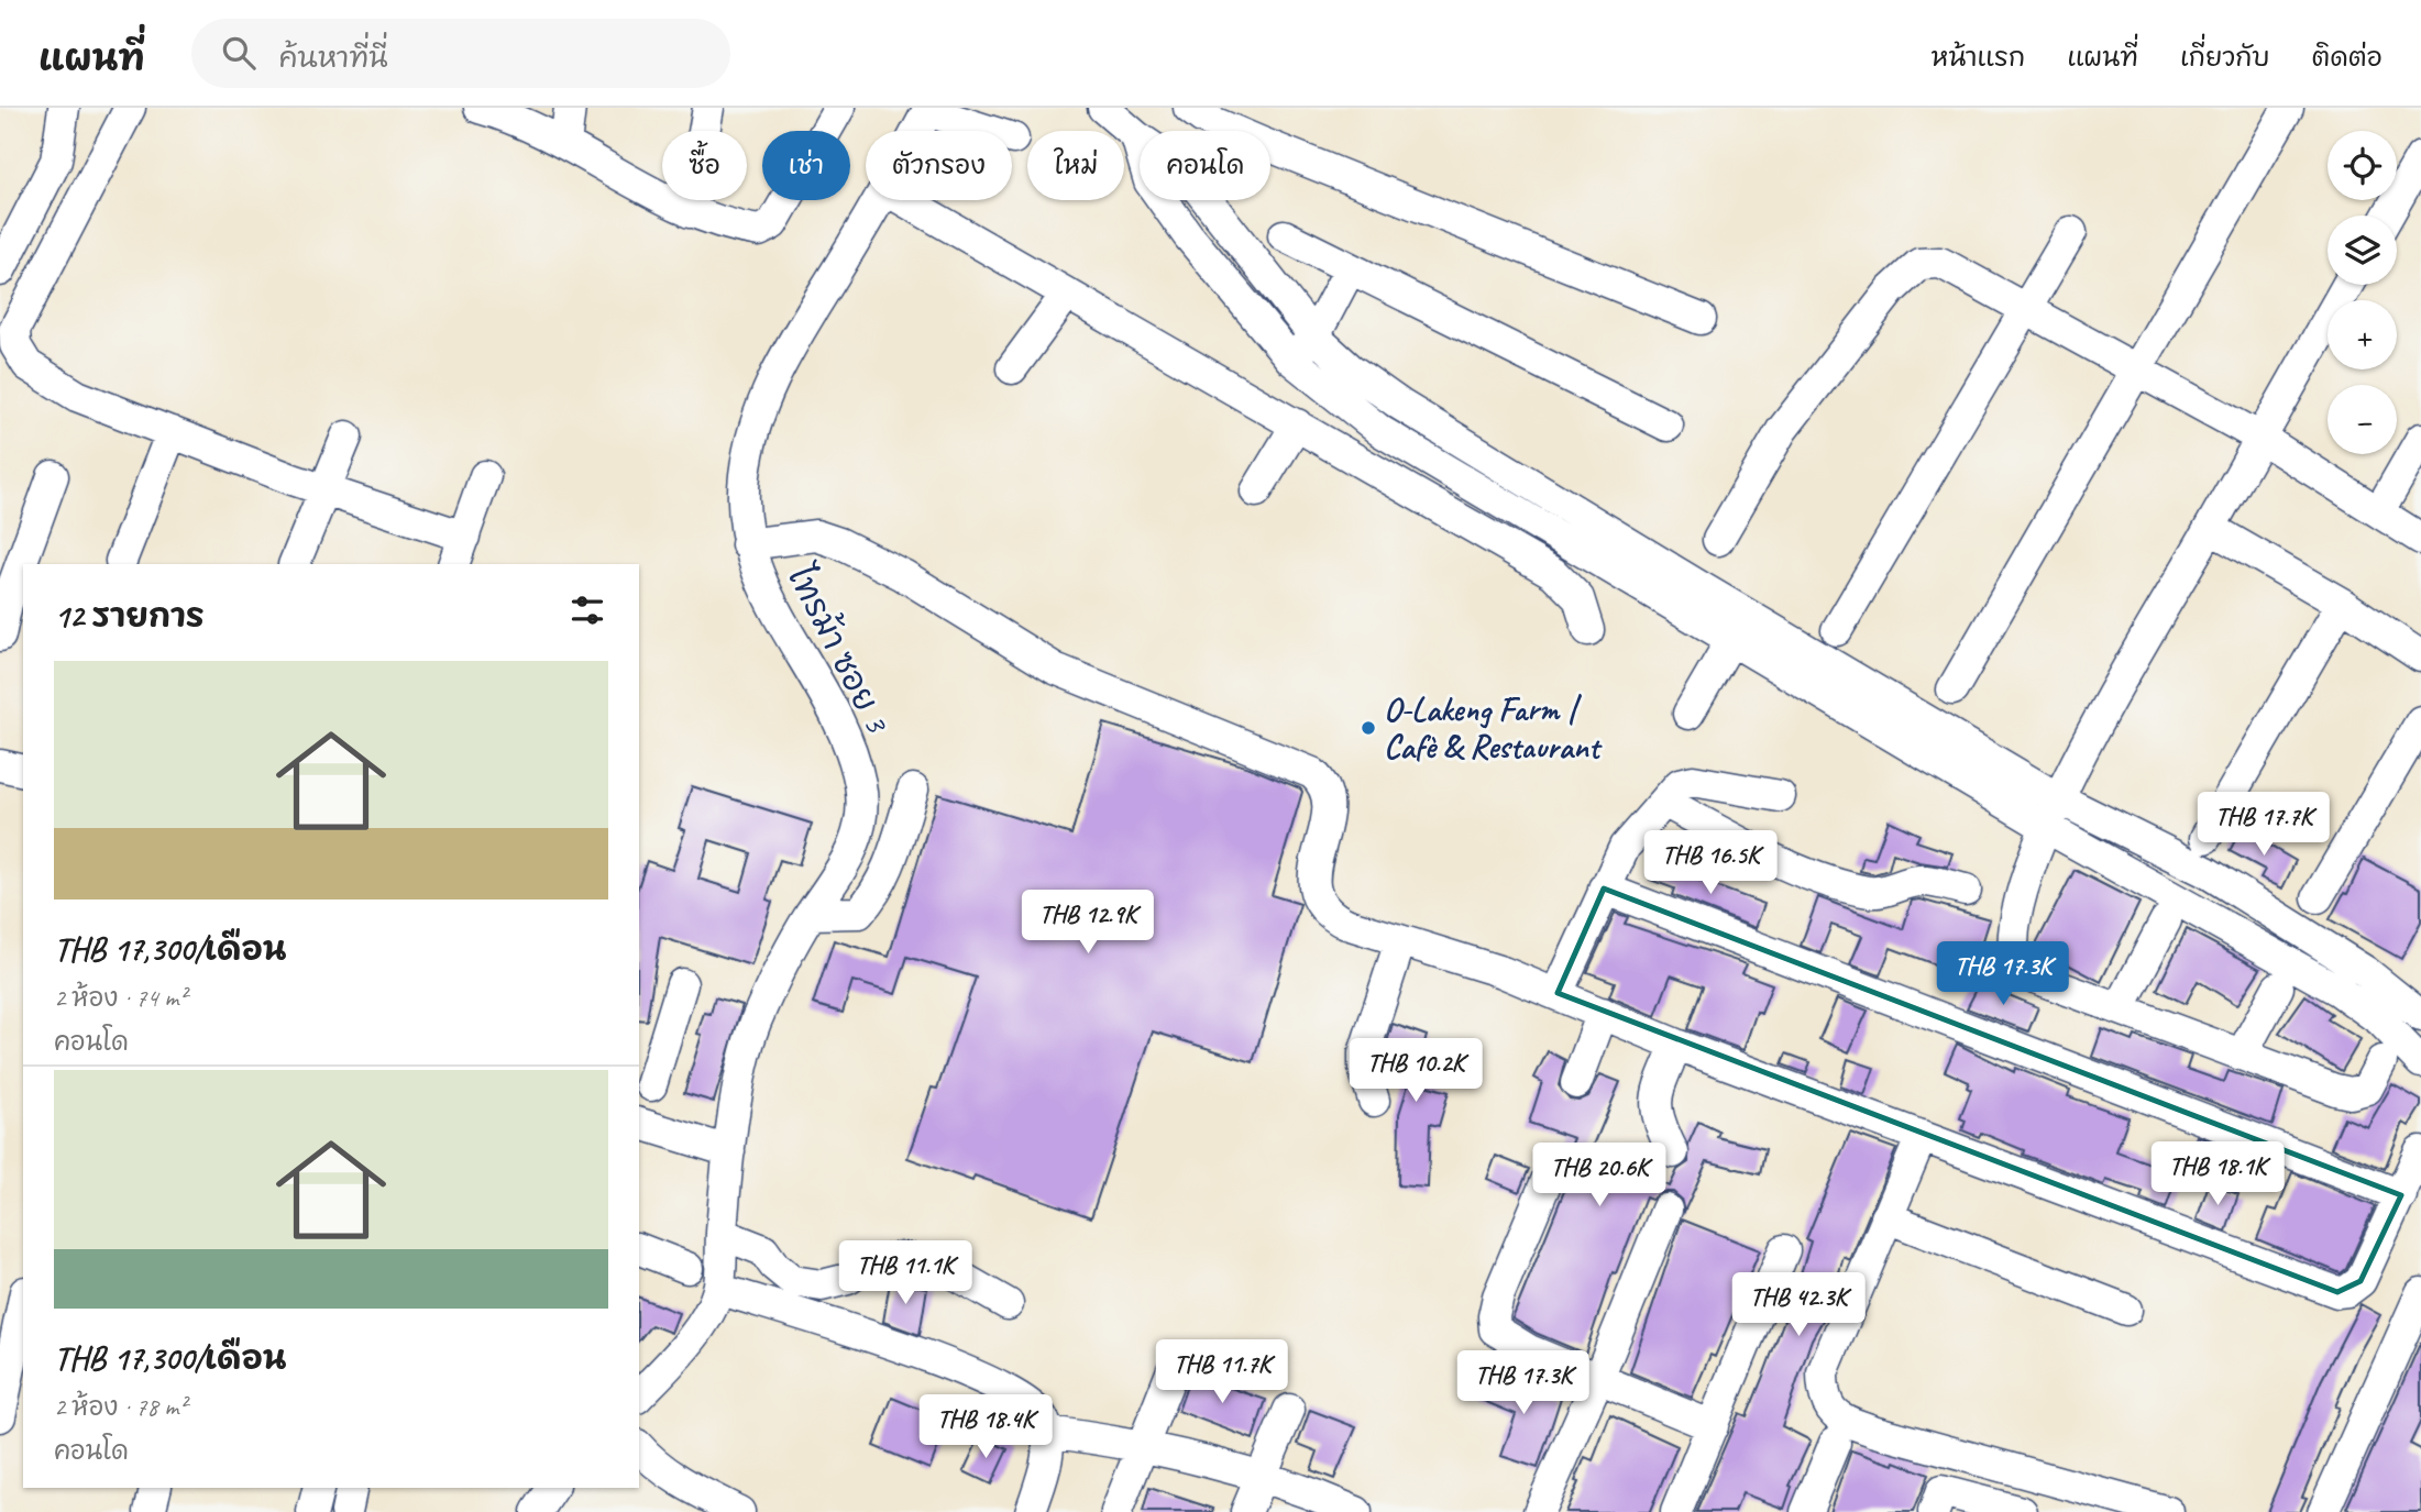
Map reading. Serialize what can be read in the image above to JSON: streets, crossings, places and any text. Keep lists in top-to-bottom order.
{
  "streets": {
    "street": ["ไทรม้า ซอย 3"]
  },
  "places": ["O-Lakeng Farm | Cafè & Restaurant"],
  "page": {
    "header": "แผนที่",
    "search": "ค้นหาที่นี่",
    "nav": [
      "หน้าแรก",
      "แผนที่",
      "เกี่ยวกับ",
      "ติดต่อ"
    ],
    "map_buttons": ["+", "−"],
    "chip": [
      "ซื้อ",
      "เช่า",
      "ตัวกรอง",
      "ใหม่",
      "คอนโด"
    ],
    "heading": "12 รายการ",
    "list": [
      {
        "name": "THB 17,300/เดือน",
        "note": "2 ห้อง · 74 m² · คอนโด"
      },
      {
        "name": "THB 17,300/เดือน",
        "note": "2 ห้อง · 78 m² · คอนโด"
      }
    ],
    "price": [
      "THB 17.7K",
      "THB 16.5K",
      "THB 12.9K",
      "THB 17.3K",
      "THB 10.2K",
      "THB 18.1K",
      "THB 20.6K",
      "THB 11.1K",
      "THB 42.3K",
      "THB 11.7K",
      "THB 17.3K",
      "THB 18.4K"
    ]
  }
}
